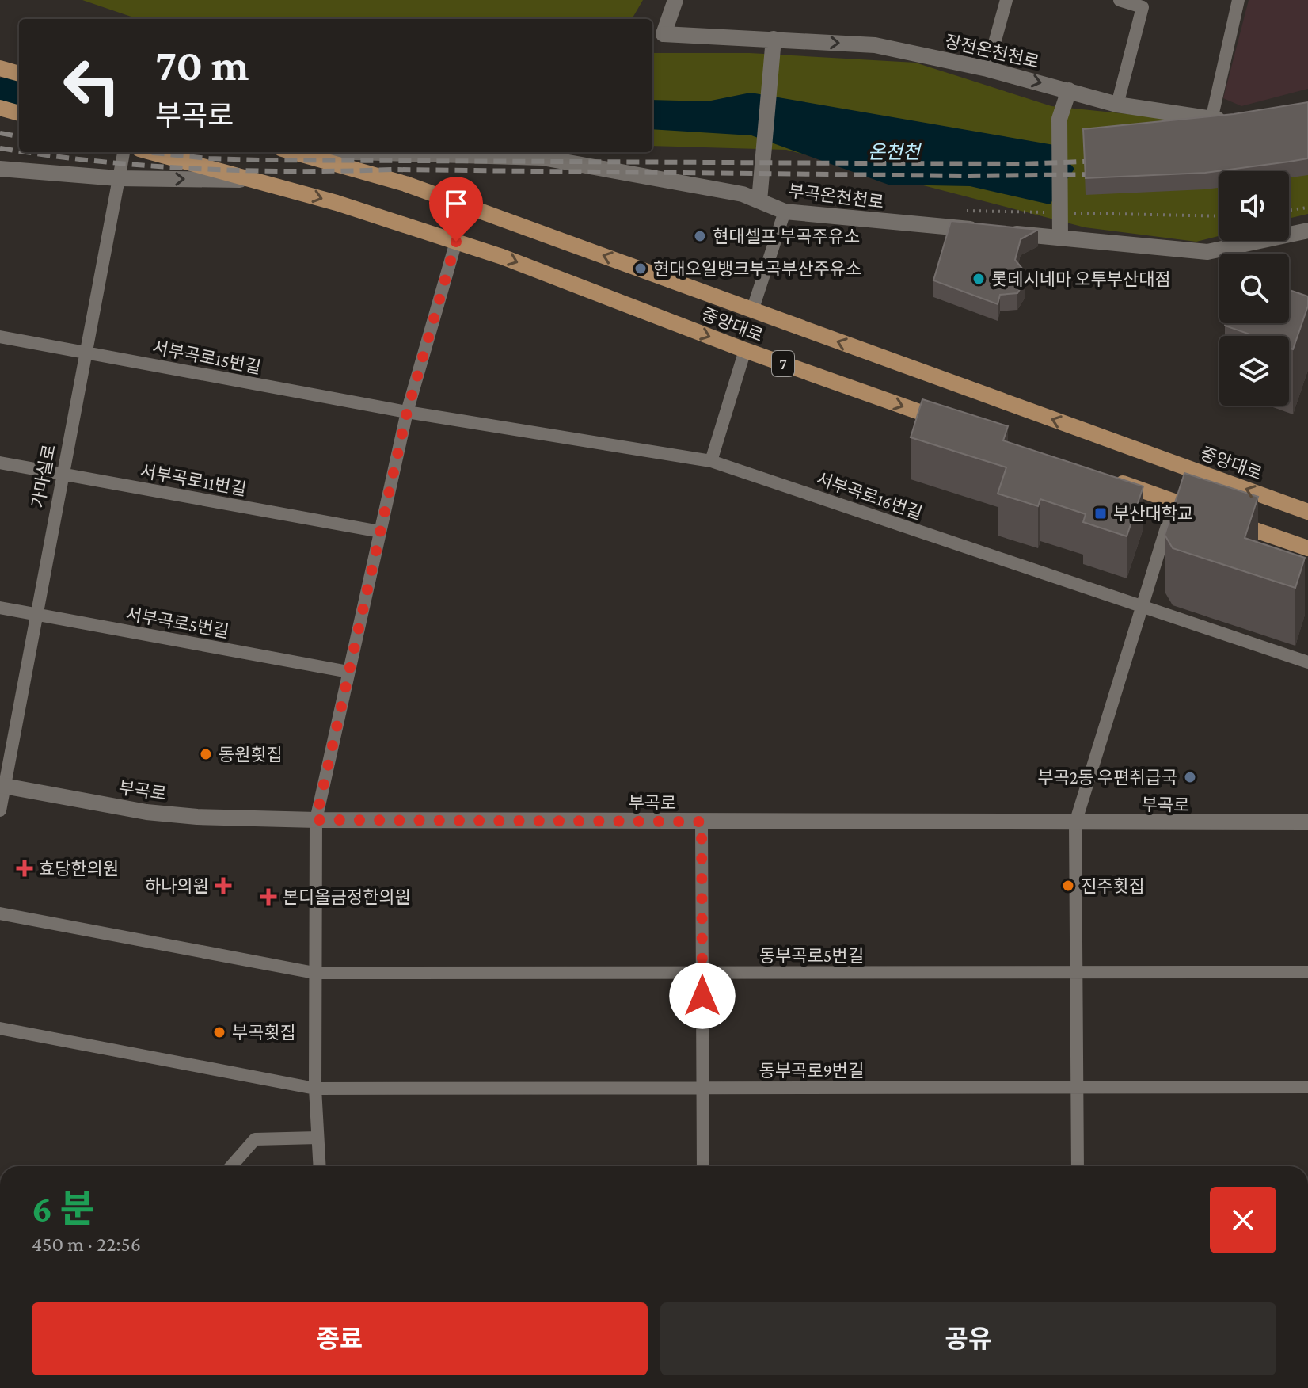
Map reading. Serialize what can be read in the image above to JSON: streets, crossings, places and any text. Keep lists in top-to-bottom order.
{
  "streets": {
    "main road": [
      "장전온천천로",
      "부곡온천천로",
      "중앙대로",
      "7",
      "부곡로"
    ],
    "street": [
      "서부곡로15번길",
      "가마실로",
      "서부곡로11번길",
      "서부곡로16번길",
      "서부곡로5번길",
      "동부곡로5번길",
      "동부곡로9번길"
    ]
  },
  "crossings": [
    ["서부곡로15번길", "가마실로"],
    ["서부곡로15번길", "서부곡로16번길"],
    ["가마실로", "서부곡로11번길"],
    ["가마실로", "서부곡로5번길"],
    ["가마실로", "부곡로"]
  ],
  "one_way": ["장전온천천로"],
  "water": ["온천천"],
  "places": {
    "other": [
      "현대셀프 부곡주유소",
      "현대오일뱅크부곡부산주유소",
      "롯데시네마 오투부산대점",
      "동원횟집",
      "부곡2동 우편취급국",
      "진주횟집",
      "부곡횟집"
    ],
    "transit": ["부산대학교"],
    "health": ["효당한의원", "하나의원", "본디올금정한의원"]
  },
  "page": {
    "turn": ["70 m", "부곡로"],
    "heading": ["6 분", "450 m · 22:56"],
    "buttons": ["종료", "공유"]
  }
}
